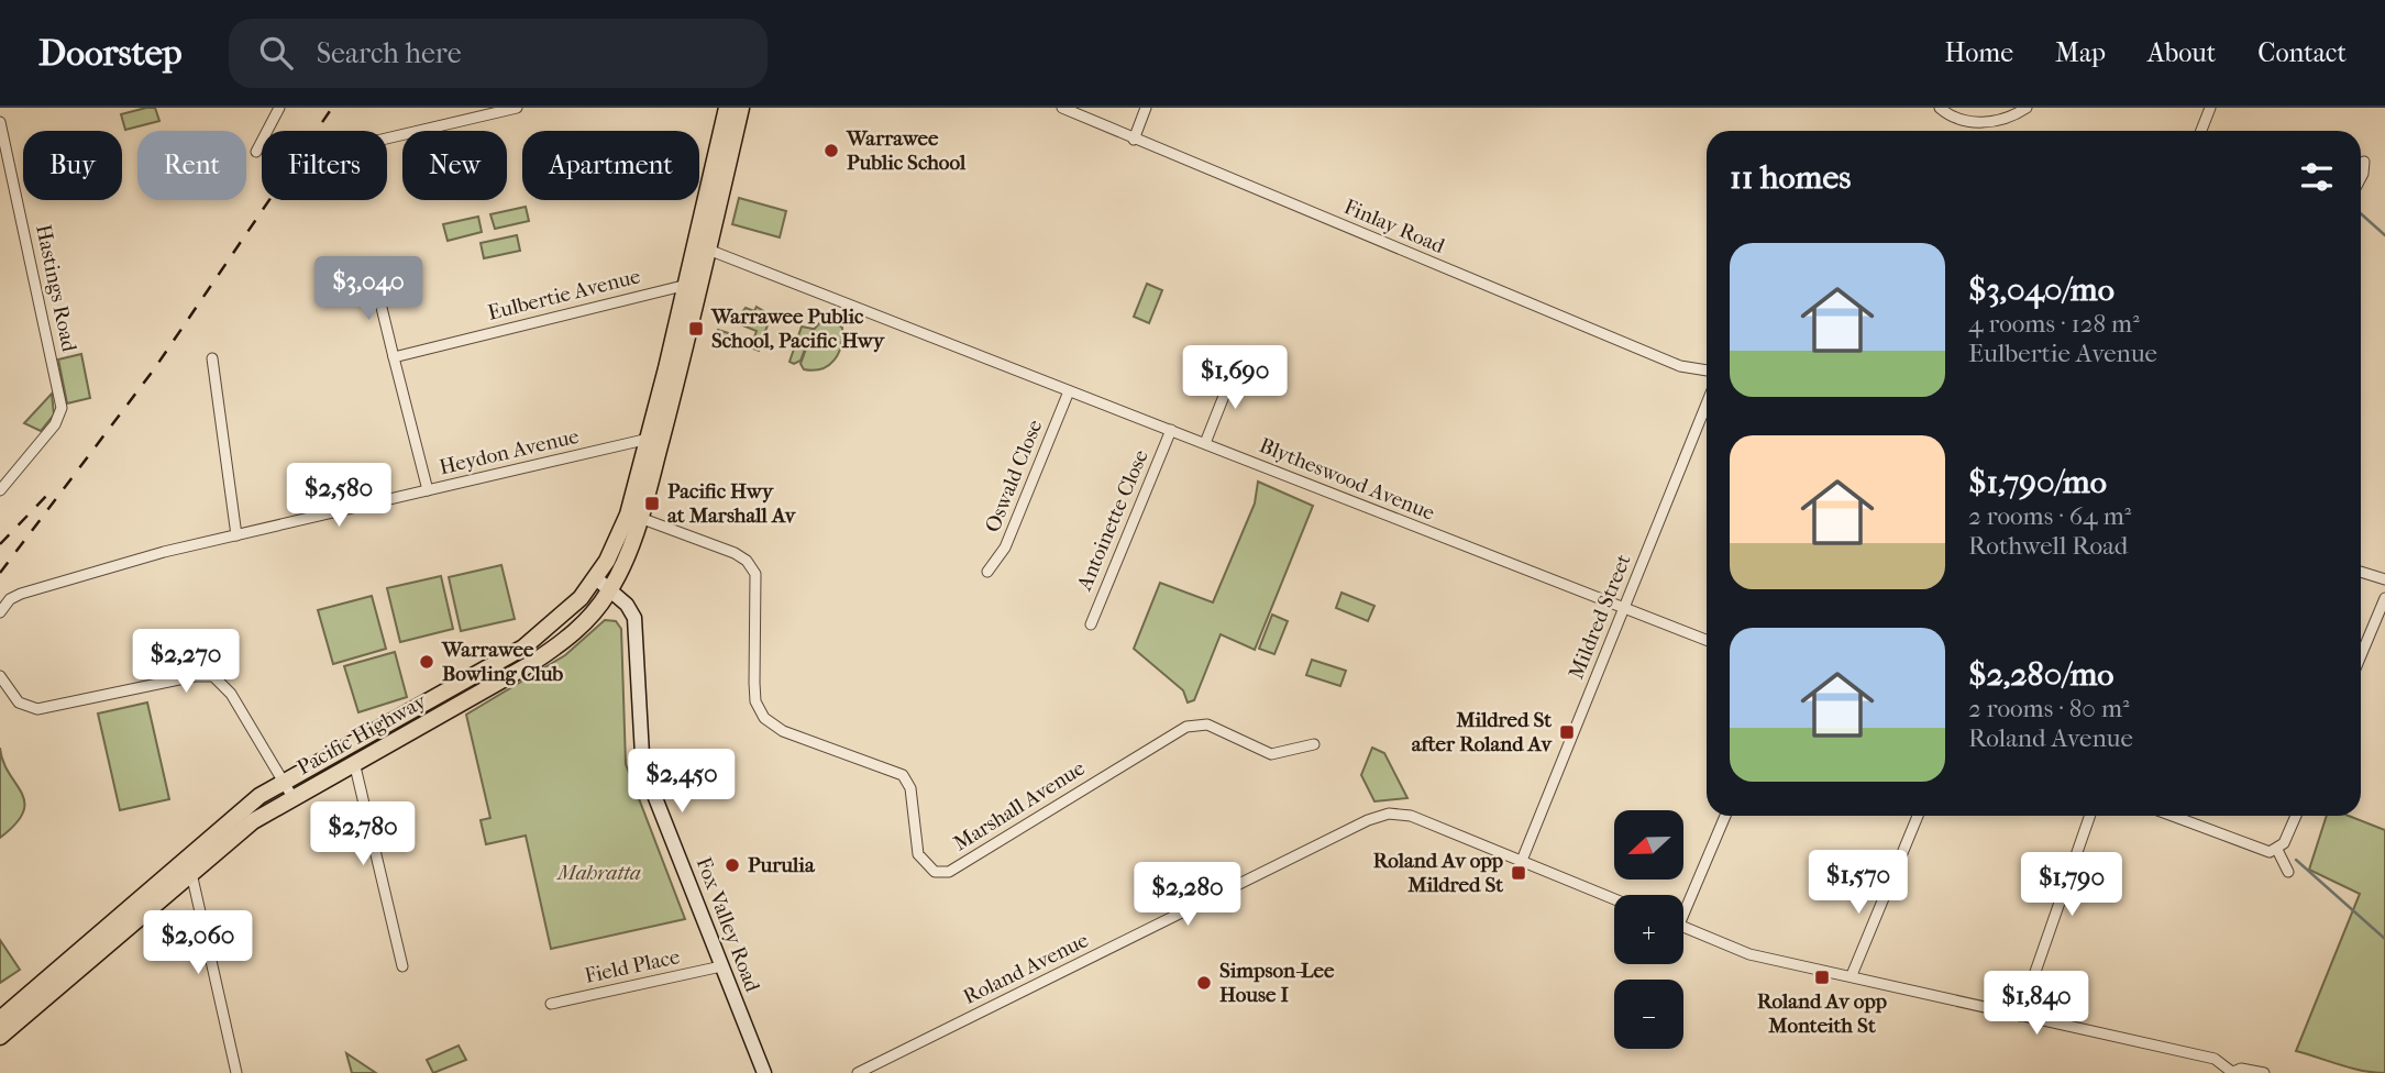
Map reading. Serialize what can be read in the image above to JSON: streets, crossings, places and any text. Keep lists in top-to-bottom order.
{
  "streets": {
    "highway": ["Pacific Highway"],
    "main road": ["Fox Valley Road"],
    "street": [
      "Finlay Road",
      "Hastings Road",
      "Eulbertie Avenue",
      "Heydon Avenue",
      "Oswald Close",
      "Blytheswood Avenue",
      "Antoinette Close",
      "Mildred Street",
      "Marshall Avenue",
      "Field Place",
      "Roland Avenue"
    ]
  },
  "crossings": [
    ["Eulbertie Avenue", "Pacific Highway"],
    ["Heydon Avenue", "Pacific Highway"],
    ["Oswald Close", "Blytheswood Avenue"],
    ["Blytheswood Avenue", "Antoinette Close"],
    ["Blytheswood Avenue", "Mildred Street"],
    ["Blytheswood Avenue", "Pacific Highway"],
    ["Mildred Street", "Roland Avenue"],
    ["Pacific Highway", "Marshall Avenue"],
    ["Pacific Highway", "Fox Valley Road"],
    ["Fox Valley Road", "Field Place"]
  ],
  "parks": ["Mahratta"],
  "places": {
    "other": [
      "Warrawee Public School",
      "Warrawee Bowling Club",
      "Purulia",
      "Simpson-Lee House I"
    ],
    "transit": [
      "Warrawee Public School, Pacific Hwy",
      "Pacific Hwy at Marshall Av",
      "Mildred St after Roland Av",
      "Roland Av opp Mildred St",
      "Roland Av opp Monteith St"
    ]
  },
  "north": "left",
  "page": {
    "header": "Doorstep",
    "search": "Search here",
    "nav": [
      "Home",
      "Map",
      "About",
      "Contact"
    ],
    "chip": [
      "Buy",
      "Rent",
      "Filters",
      "New",
      "Apartment"
    ],
    "heading": "11 homes",
    "list": [
      {
        "name": "$3,040/mo",
        "note": "4 rooms · 128 m² · Eulbertie Avenue"
      },
      {
        "name": "$1,790/mo",
        "note": "2 rooms · 64 m² · Rothwell Road"
      },
      {
        "name": "$2,280/mo",
        "note": "2 rooms · 80 m² · Roland Avenue"
      }
    ],
    "price": [
      "$3,040",
      "$1,690",
      "$2,580",
      "$2,270",
      "$2,450",
      "$2,780",
      "$1,570",
      "$1,790",
      "$2,280",
      "$2,060",
      "$1,840"
    ],
    "map_buttons": ["+", "−"]
  }
}
